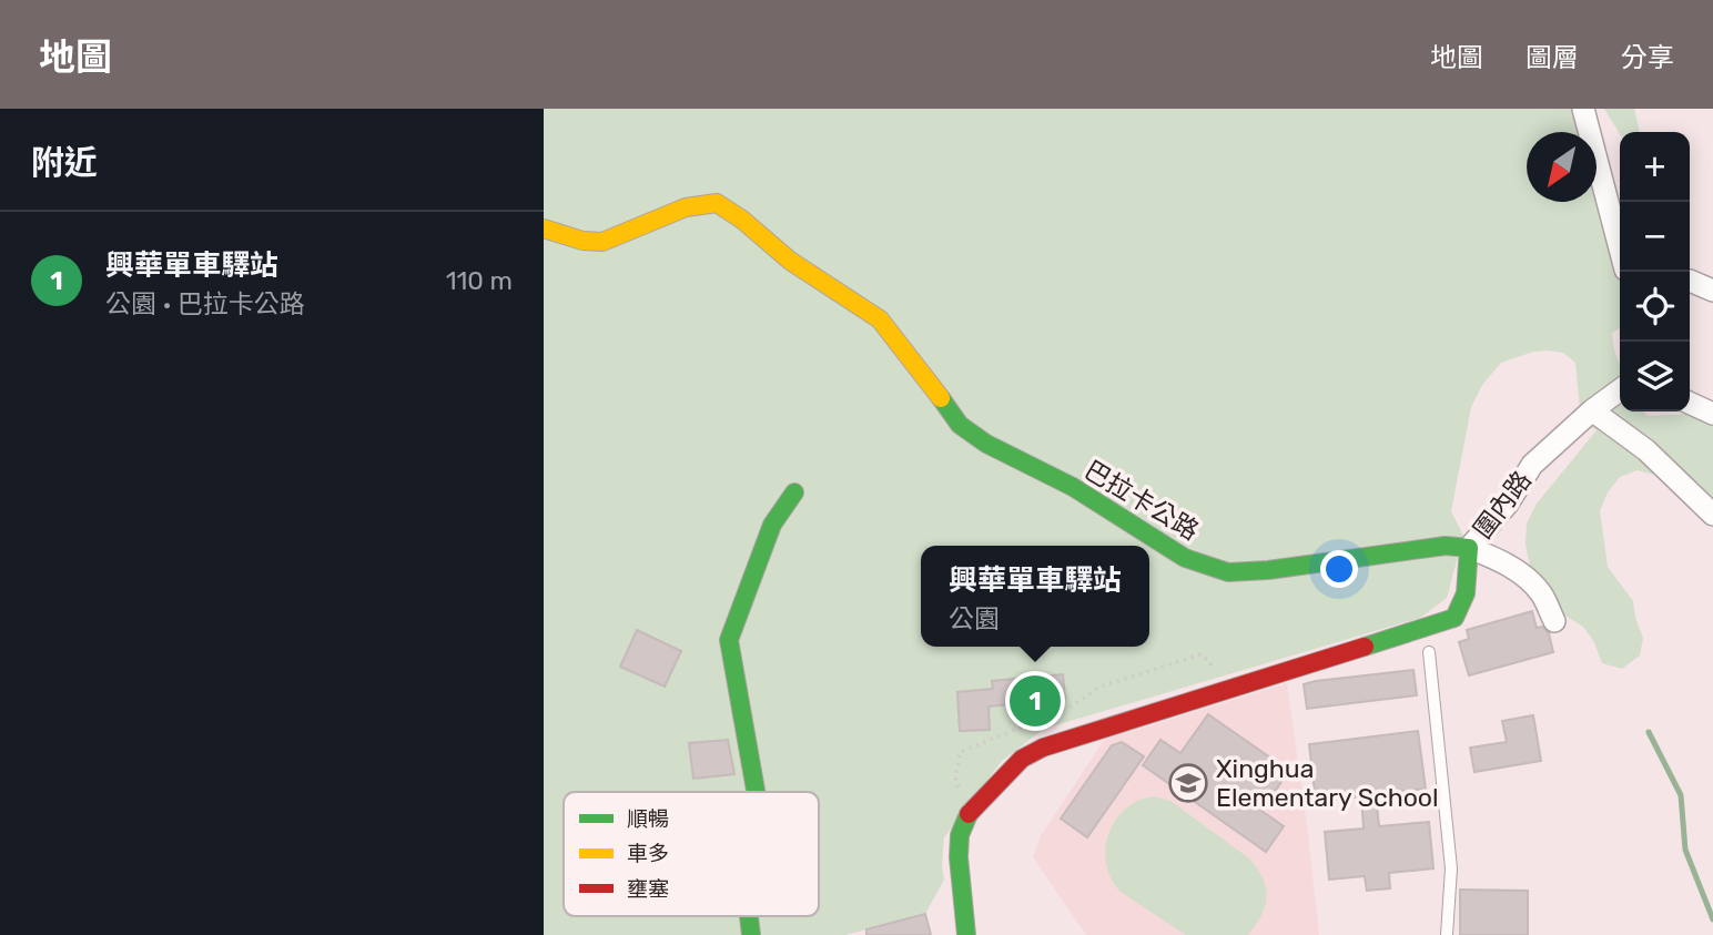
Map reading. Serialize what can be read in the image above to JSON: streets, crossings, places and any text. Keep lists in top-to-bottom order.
{
  "streets": {
    "main road": ["巴拉卡公路"],
    "street": ["圍內路"]
  },
  "crossings": [
    ["巴拉卡公路", "圍內路"]
  ],
  "places": {
    "school or university": ["Xinghua Elementary School"]
  },
  "legend": ["順暢", "車多", "壅塞"],
  "north": "bottom left",
  "page": {
    "header": "地圖",
    "nav": ["地圖", "圖層", "分享"],
    "heading": "附近",
    "map_buttons": ["+", "−"],
    "list": [
      {
        "mark": "1",
        "name": "興華單車驛站",
        "note": "公園 · 巴拉卡公路",
        "value": "110 m"
      }
    ],
    "popup": ["興華單車驛站", "公園"],
    "pins": "1"
  }
}
